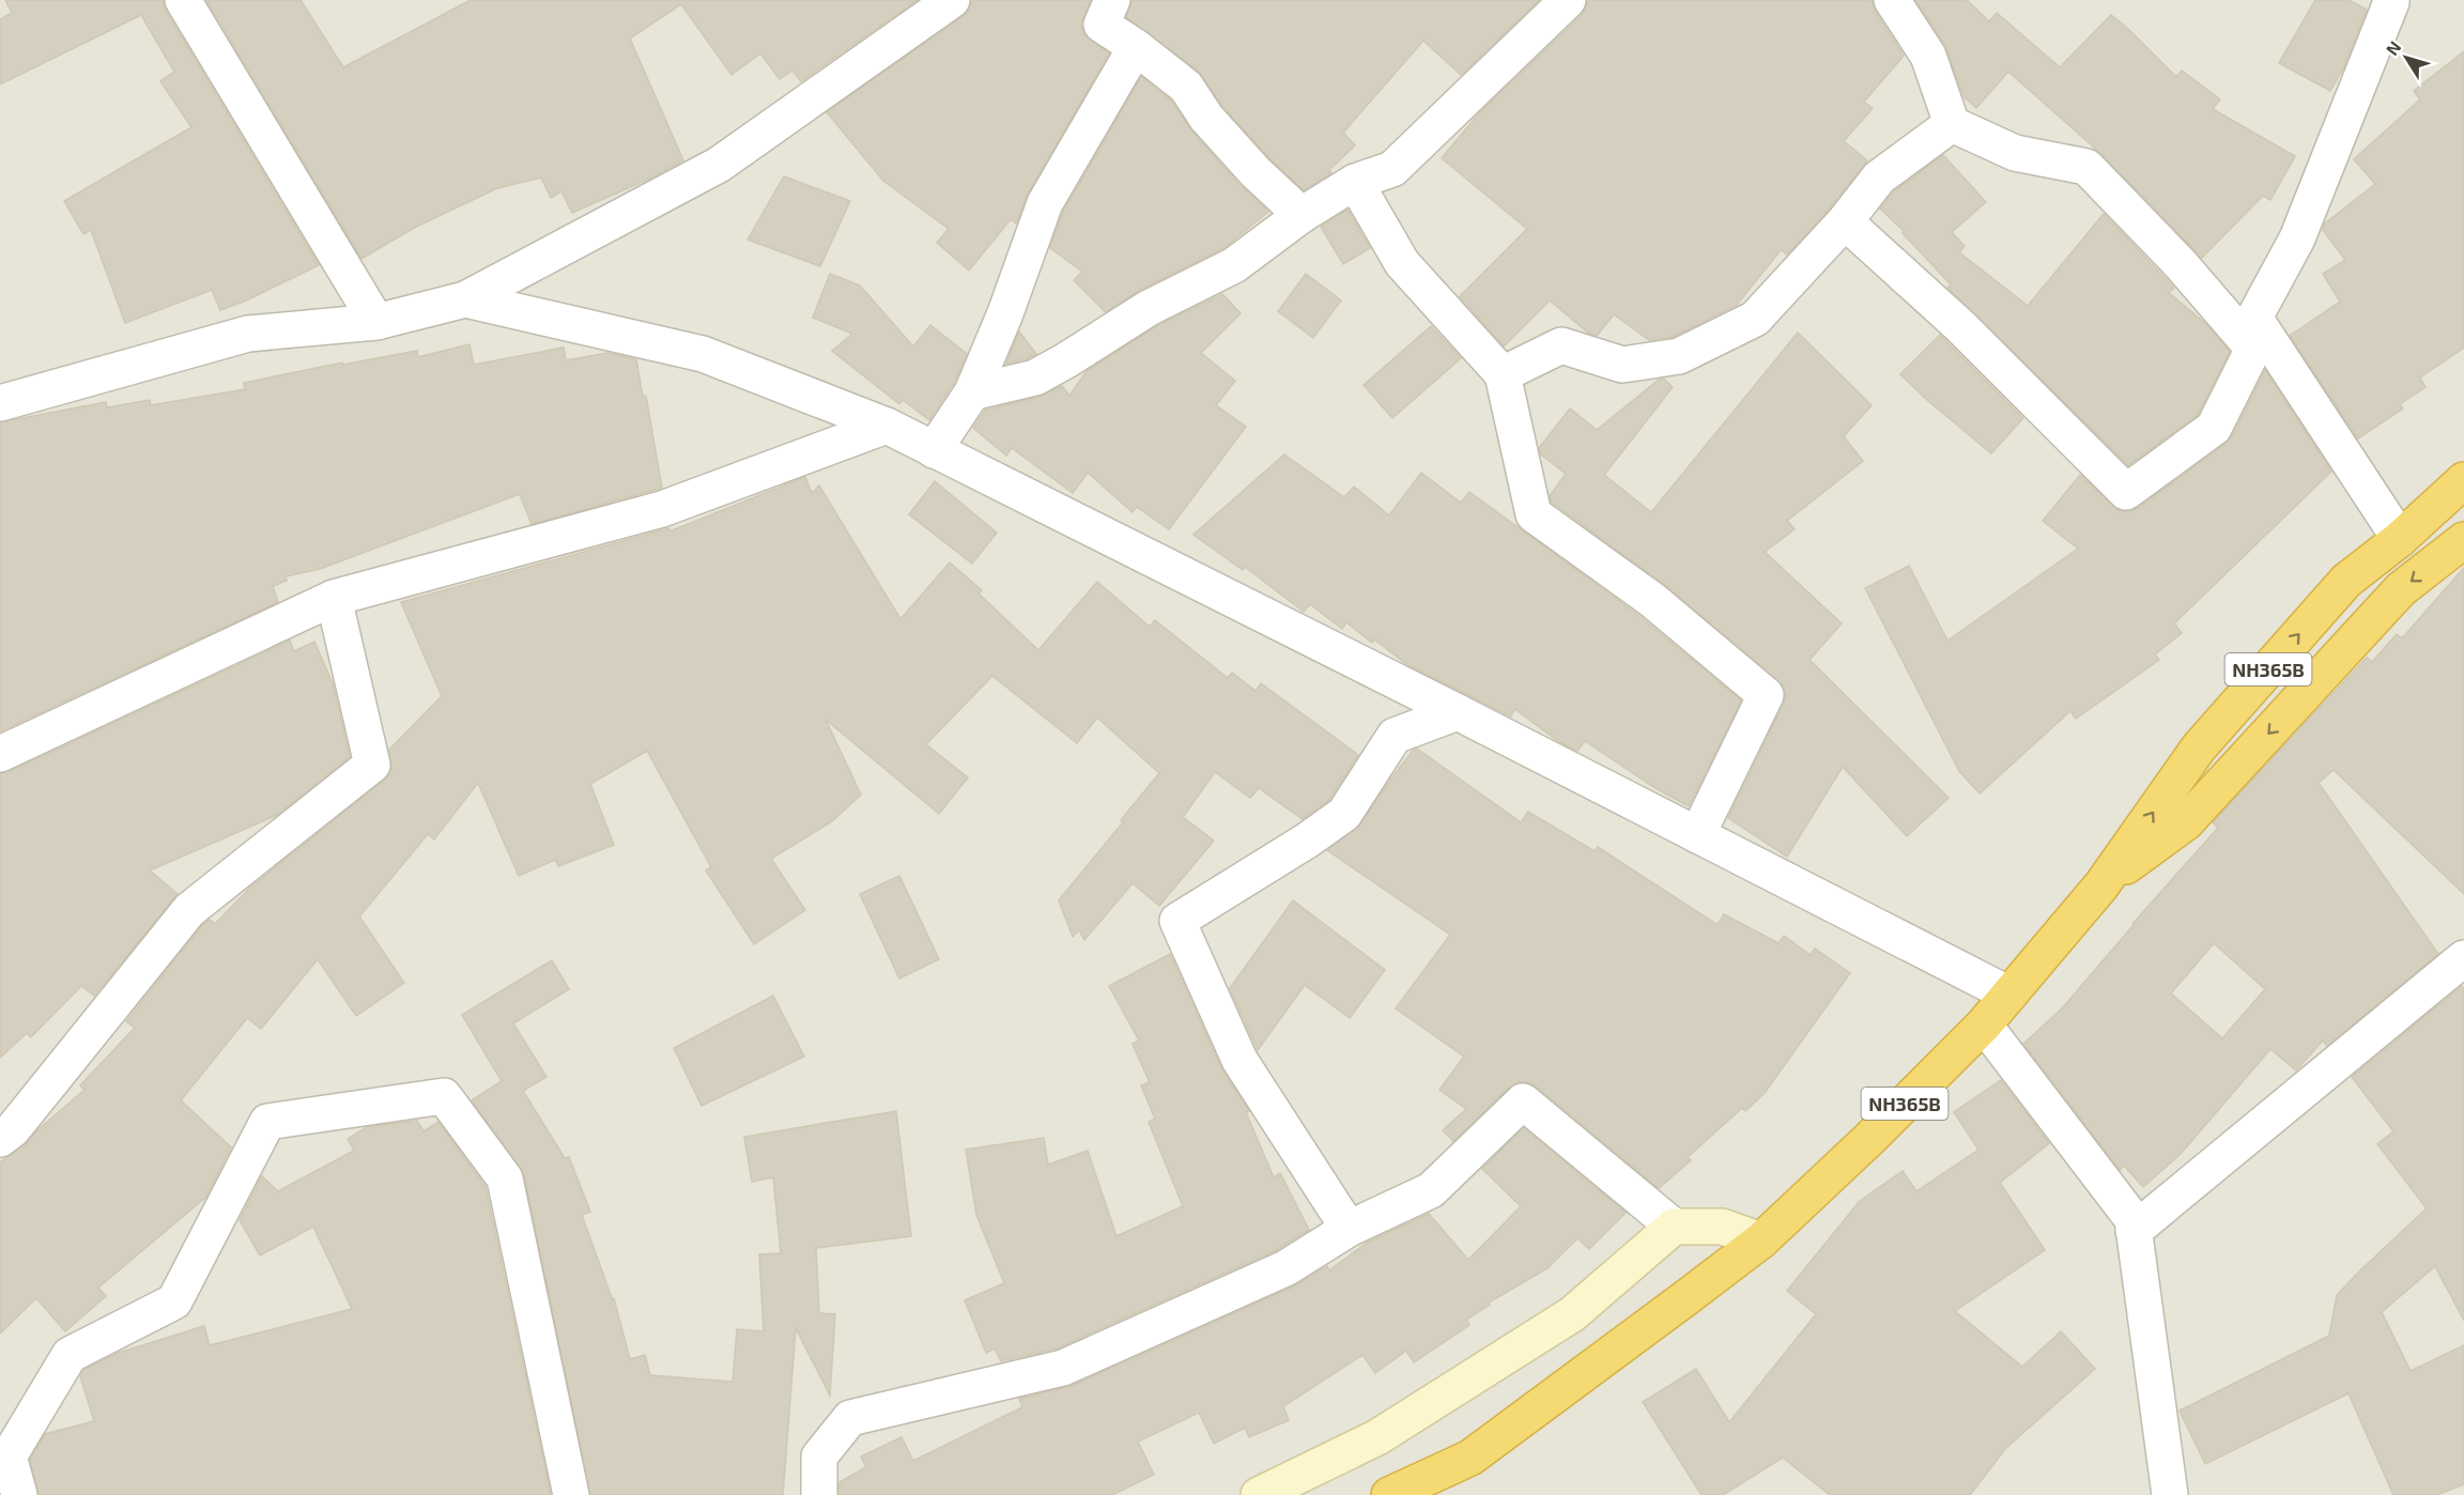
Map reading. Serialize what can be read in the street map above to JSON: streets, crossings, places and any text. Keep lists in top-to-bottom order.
{
  "streets": {
    "highway": ["NH365B"]
  },
  "north": "top left"
}
